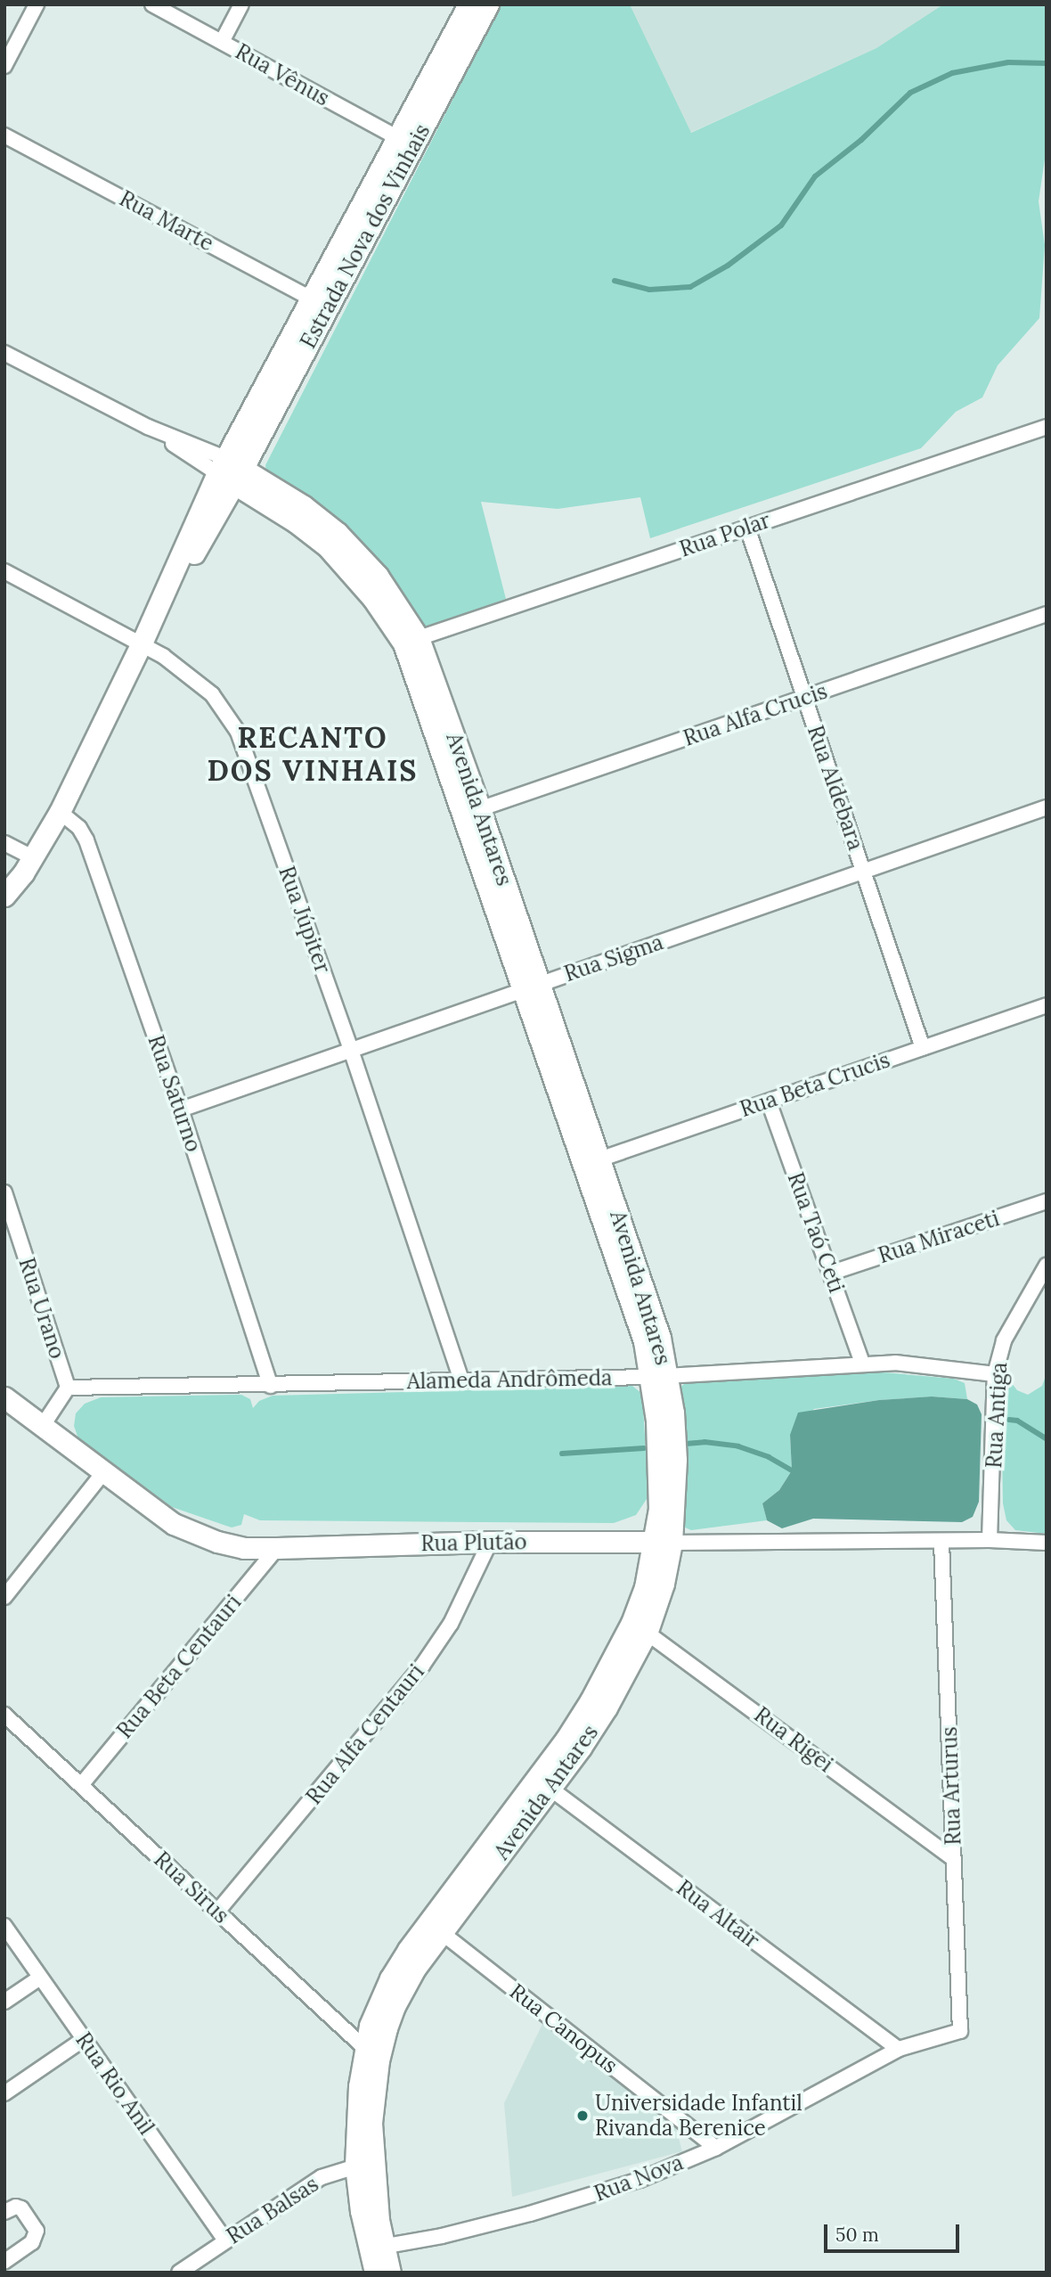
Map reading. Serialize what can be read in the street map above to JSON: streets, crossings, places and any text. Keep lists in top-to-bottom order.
{
  "streets": {
    "main road": ["Estrada Nova dos Vinhais", "Avenida Antares", "Rua Plutão"],
    "street": [
      "Rua Vênus",
      "Rua Marte",
      "Rua Polar",
      "Rua Alfa Crucis",
      "Rua Aldebara",
      "Rua Júpiter",
      "Rua Sigma",
      "Rua Beta Crucis",
      "Rua Saturno",
      "Rua Taó Ceti",
      "Rua Miraceti",
      "Rua Urano",
      "Alameda Andrômeda",
      "Rua Antiga",
      "Rua Beta Centauri",
      "Rua Alfa Centauri",
      "Rua Rigei",
      "Rua Arturus",
      "Rua Sirus",
      "Rua Altair",
      "Rua Canopus",
      "Rua Rio Anil",
      "Rua Nova",
      "Rua Balsas"
    ]
  },
  "crossings": [
    ["Rua Vênus", "Estrada Nova dos Vinhais"],
    ["Rua Marte", "Estrada Nova dos Vinhais"],
    ["Estrada Nova dos Vinhais", "Avenida Antares"],
    ["Estrada Nova dos Vinhais", "Rua Júpiter"],
    ["Estrada Nova dos Vinhais", "Rua Saturno"],
    ["Rua Polar", "Rua Aldebara"],
    ["Rua Polar", "Avenida Antares"],
    ["Rua Alfa Crucis", "Rua Aldebara"],
    ["Rua Alfa Crucis", "Avenida Antares"],
    ["Rua Aldebara", "Rua Sigma"],
    ["Rua Aldebara", "Rua Beta Crucis"],
    ["Avenida Antares", "Rua Sigma"],
    ["Avenida Antares", "Rua Beta Crucis"],
    ["Avenida Antares", "Alameda Andrômeda"],
    ["Avenida Antares", "Rua Plutão"],
    ["Avenida Antares", "Rua Rigei"],
    ["Avenida Antares", "Rua Sirus"],
    ["Avenida Antares", "Rua Altair"],
    ["Avenida Antares", "Rua Canopus"],
    ["Avenida Antares", "Rua Nova"],
    ["Avenida Antares", "Rua Balsas"],
    ["Rua Júpiter", "Rua Sigma"],
    ["Rua Júpiter", "Alameda Andrômeda"],
    ["Rua Sigma", "Rua Saturno"],
    ["Rua Beta Crucis", "Rua Taó Ceti"],
    ["Rua Saturno", "Alameda Andrômeda"],
    ["Rua Taó Ceti", "Rua Miraceti"],
    ["Rua Taó Ceti", "Alameda Andrômeda"],
    ["Rua Urano", "Alameda Andrômeda"],
    ["Alameda Andrômeda", "Rua Antiga"],
    ["Rua Antiga", "Rua Plutão"],
    ["Rua Plutão", "Rua Beta Centauri"],
    ["Rua Plutão", "Rua Alfa Centauri"],
    ["Rua Plutão", "Rua Arturus"],
    ["Rua Beta Centauri", "Rua Sirus"],
    ["Rua Alfa Centauri", "Rua Sirus"],
    ["Rua Rigei", "Rua Arturus"],
    ["Rua Arturus", "Rua Nova"],
    ["Rua Altair", "Rua Nova"],
    ["Rua Canopus", "Rua Nova"],
    ["Rua Rio Anil", "Rua Balsas"]
  ],
  "districts": ["RECANTO DOS VINHAIS"],
  "places": ["Universidade Infantil Rivanda Berenice"],
  "scale_bar": "50 m"
}
